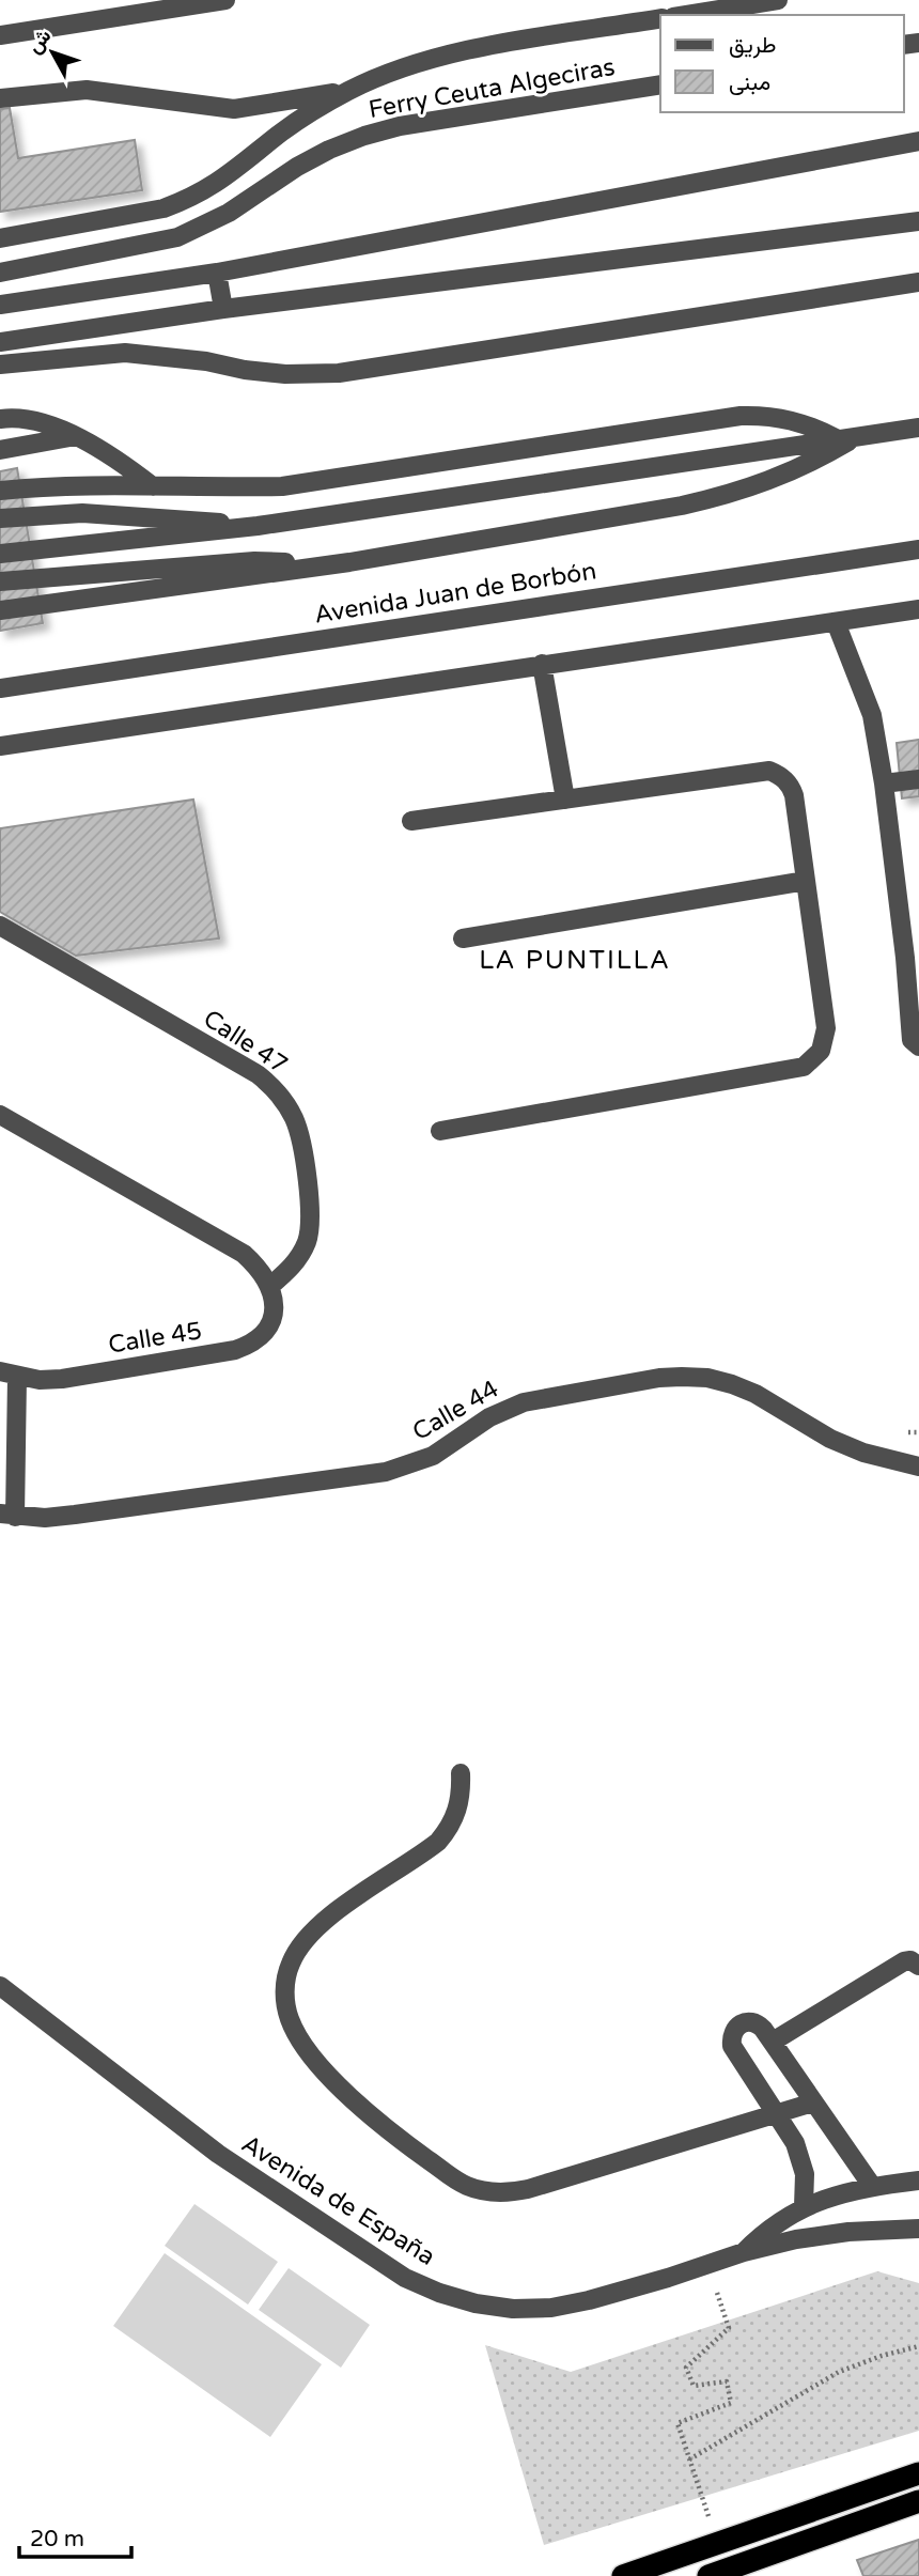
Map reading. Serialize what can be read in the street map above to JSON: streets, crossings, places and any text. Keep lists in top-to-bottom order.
{
  "streets": {
    "street": [
      "Ferry Ceuta Algeciras",
      "Avenida Juan de Borbón",
      "Calle 47",
      "Calle 45",
      "Calle 44",
      "Avenida de España"
    ]
  },
  "crossings": [
    ["Calle 47", "Calle 45"]
  ],
  "districts": ["LA PUNTILLA"],
  "legend": ["طريق", "مبنى"],
  "scale_bar": "20 m",
  "north": "top left"
}
